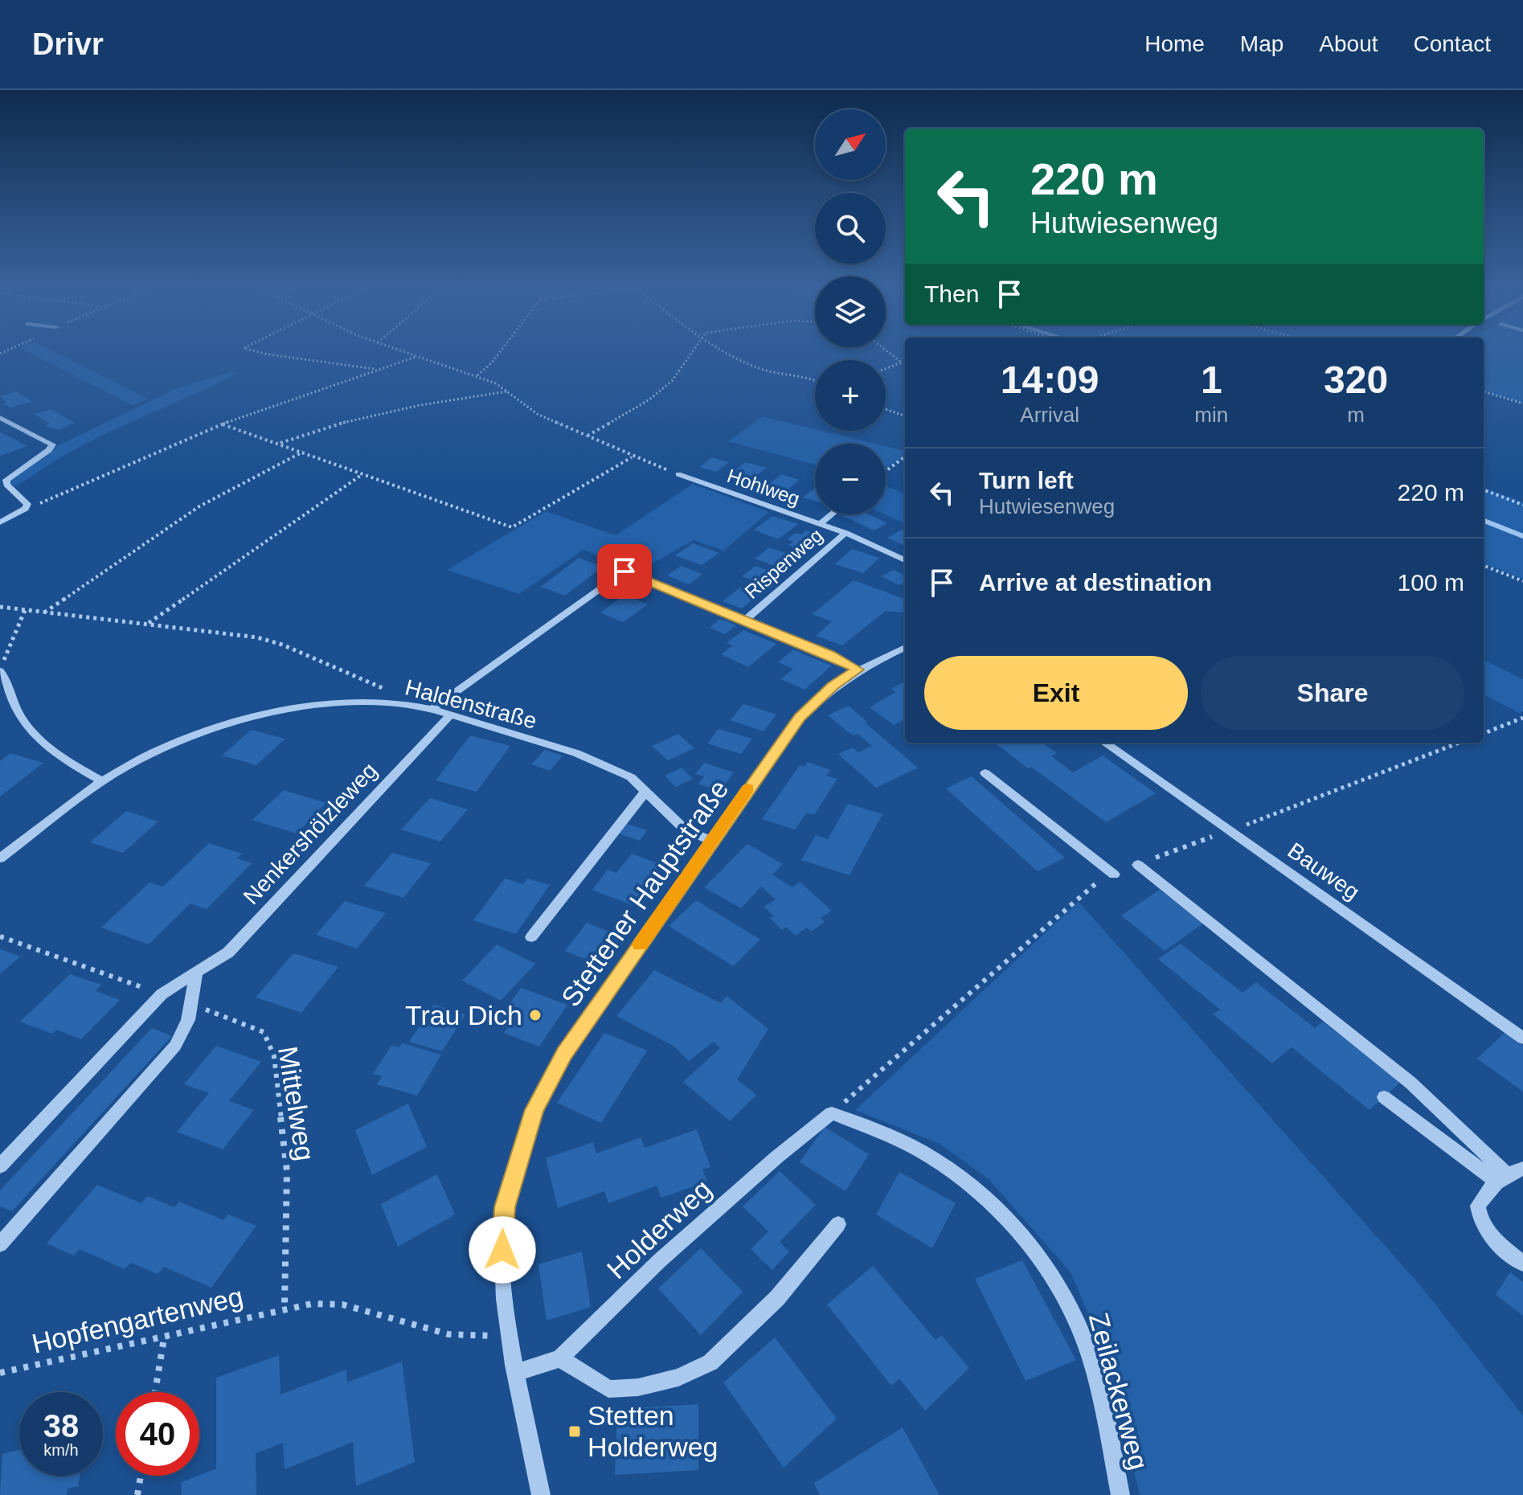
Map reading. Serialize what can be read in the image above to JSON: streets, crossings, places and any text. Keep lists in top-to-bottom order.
{
  "streets": {
    "street": [
      "Hohlweg",
      "Rispenweg",
      "Haldenstraße",
      "Nenkershölzleweg",
      "Bauweg",
      "Stettener Hauptstraße",
      "Holderweg",
      "Zeilackerweg"
    ],
    "path": ["Mittelweg", "Hopfengartenweg"]
  },
  "crossings": [
    ["Hohlweg", "Rispenweg"],
    ["Haldenstraße", "Nenkershölzleweg"],
    ["Haldenstraße", "Stettener Hauptstraße"],
    ["Stettener Hauptstraße", "Holderweg"],
    ["Stettener Hauptstraße", "Hopfengartenweg"],
    ["Mittelweg", "Hopfengartenweg"],
    ["Holderweg", "Zeilackerweg"]
  ],
  "places": {
    "other": ["Trau Dich"],
    "transit": ["Stetten Holderweg"]
  },
  "north": "top right",
  "page": {
    "header": "Drivr",
    "nav": [
      "Home",
      "Map",
      "About",
      "Contact"
    ],
    "map_buttons": ["+", "−"],
    "turn": ["220 m", "Hutwiesenweg"],
    "then": "Then",
    "eta": [
      "14:09",
      "Arrival",
      "1",
      "min",
      "320",
      "m"
    ],
    "list": [
      {
        "name": "Turn left",
        "note": "Hutwiesenweg",
        "value": "220 m"
      },
      {
        "name": "Arrive at destination",
        "value": "100 m"
      }
    ],
    "buttons": ["Exit", "Share"],
    "speed": "38 km/h",
    "limit": "40"
  }
}
